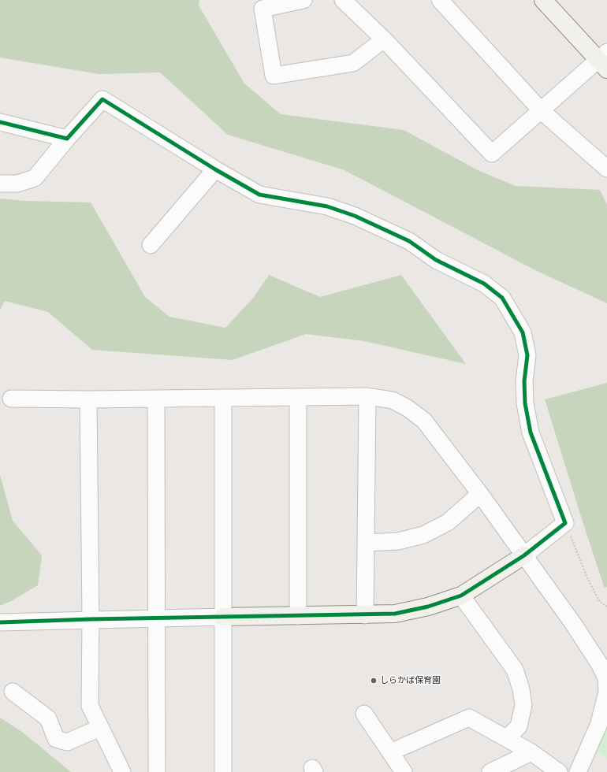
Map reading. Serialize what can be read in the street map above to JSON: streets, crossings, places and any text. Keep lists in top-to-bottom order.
{
  "places": ["しらかば保育園"]
}
